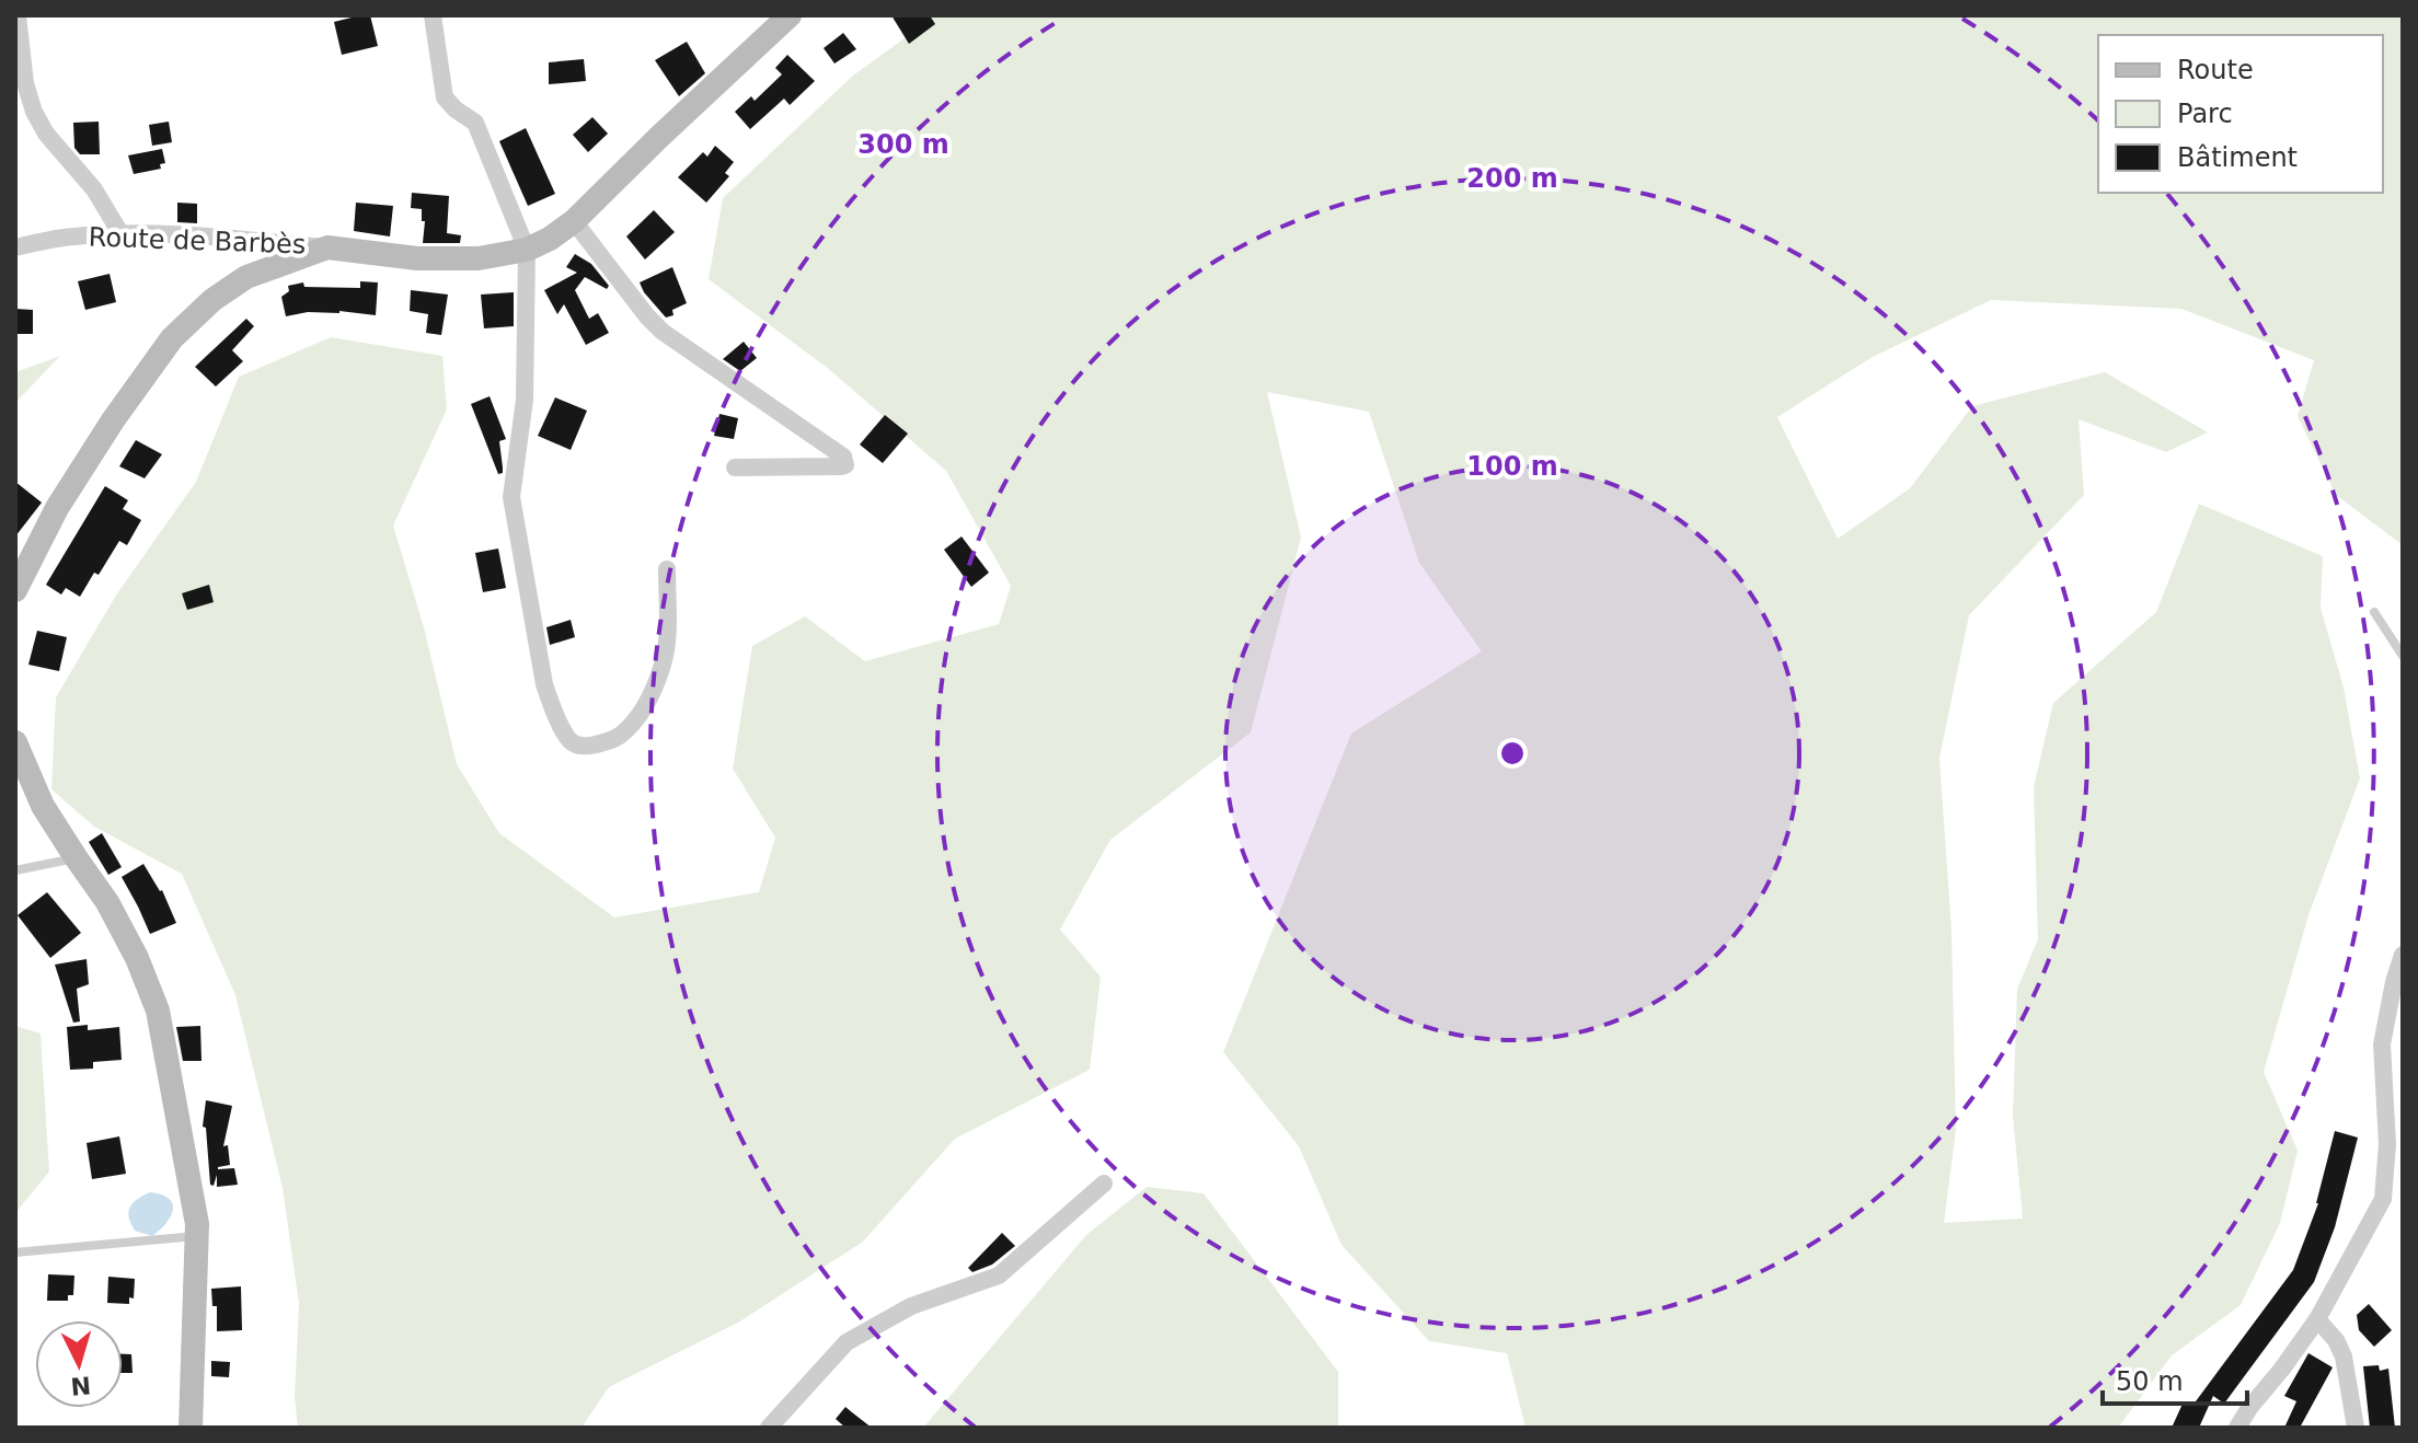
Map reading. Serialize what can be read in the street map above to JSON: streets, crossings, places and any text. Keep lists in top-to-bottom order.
{
  "streets": {
    "street": ["Route de Barbès"]
  },
  "legend": ["Route", "Parc", "Bâtiment"],
  "scale_bar": "50 m",
  "north": "bottom",
  "rings": ["300 m", "200 m", "100 m"]
}
